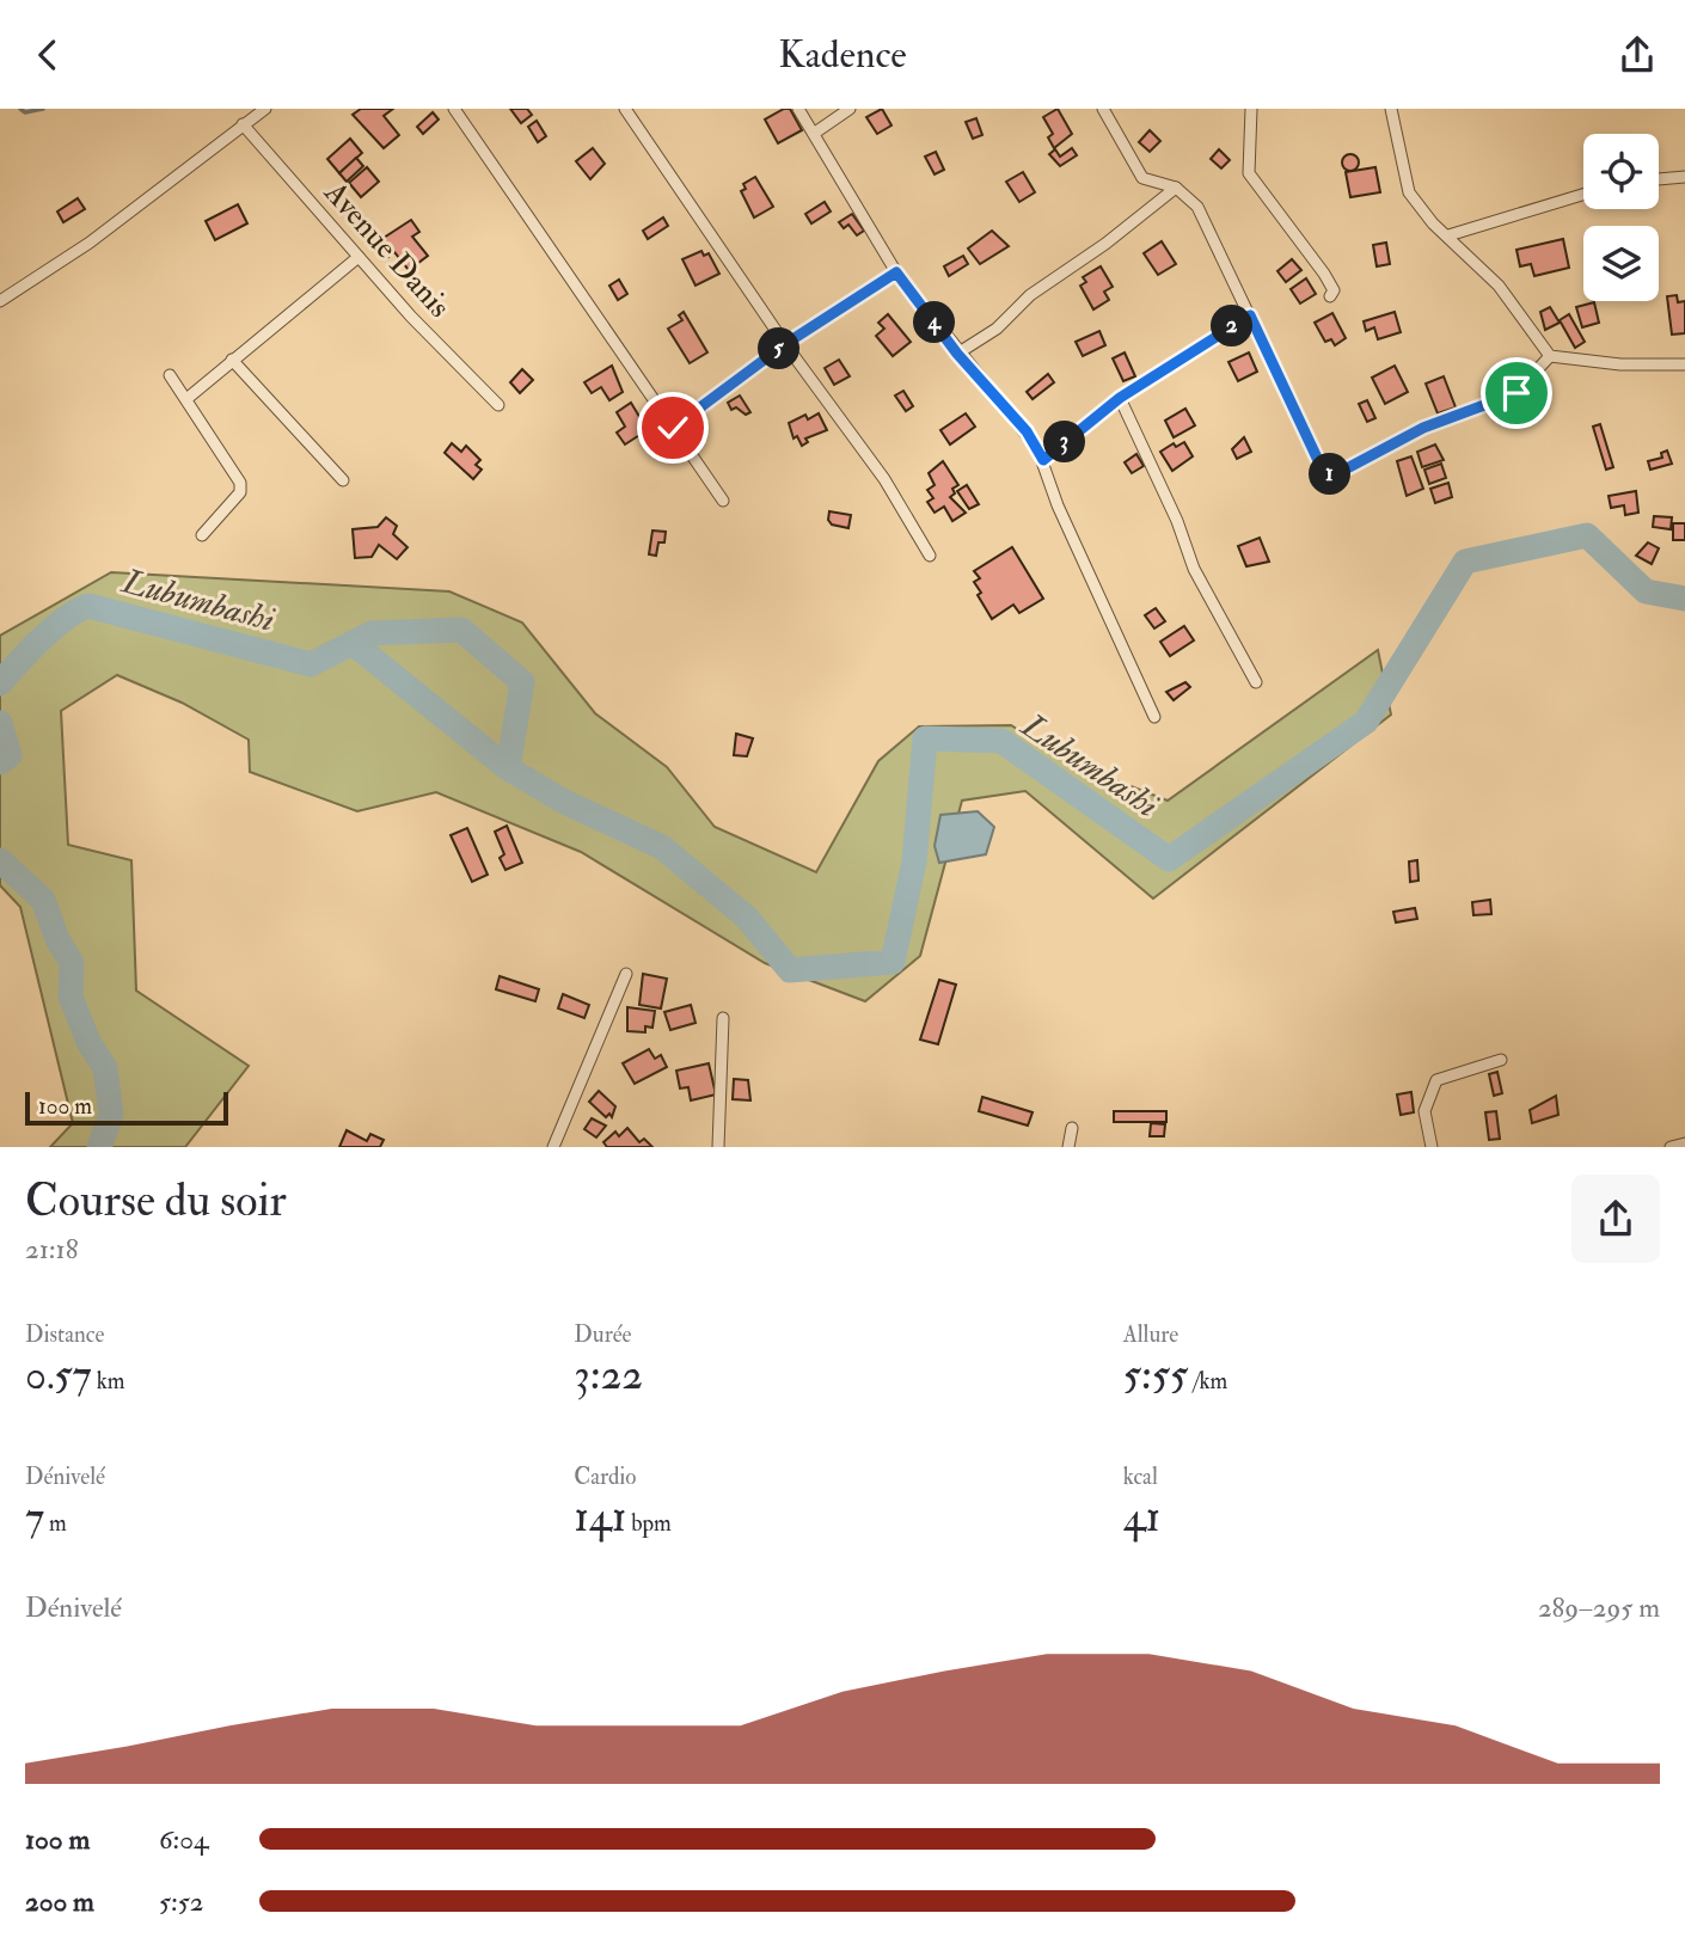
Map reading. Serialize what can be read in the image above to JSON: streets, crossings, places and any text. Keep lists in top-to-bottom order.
{
  "streets": {
    "street": ["Avenue Danis"]
  },
  "water": ["Lubumbashi"],
  "scale_bar": "100 m",
  "page": {
    "header": "Kadence",
    "pins": [
      "4",
      "2",
      "5",
      "3",
      "1"
    ],
    "scale": "100 m",
    "heading": ["Course du soir", "21:18"],
    "stats": [
      ["Distance", "0.57 km"],
      ["Durée", "3:22"],
      ["Allure", "5:55 /km"],
      ["Dénivelé", "7 m"],
      ["Cardio", "141 bpm"],
      ["kcal", "41"]
    ],
    "chart": ["Dénivelé", "289–295 m"],
    "list": [
      {
        "name": "100 m",
        "note": "6:04"
      },
      {
        "name": "200 m",
        "note": "5:52"
      }
    ]
  }
}
